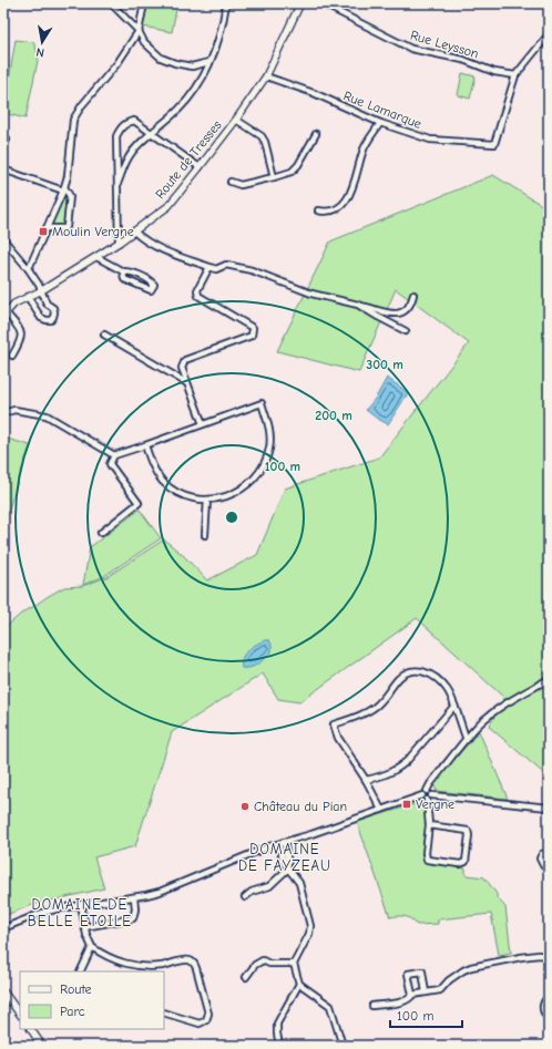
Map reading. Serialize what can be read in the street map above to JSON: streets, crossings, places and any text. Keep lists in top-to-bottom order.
{
  "streets": {
    "street": ["Rue Leysson", "Rue Lamarque", "Route de Tresses"]
  },
  "crossings": [
    ["Rue Leysson", "Rue Lamarque"],
    ["Rue Lamarque", "Route de Tresses"]
  ],
  "districts": ["DOMAINE DE FAYZEAU", "DOMAINE DE BELLE ETOILE"],
  "places": {
    "transit": ["Moulin Vergne", "Vergne"],
    "other": ["Château du Pian"]
  },
  "legend": ["Route", "Parc"],
  "scale_bar": "100 m",
  "north": "bottom",
  "rings": ["300 m", "200 m", "100 m"]
}
